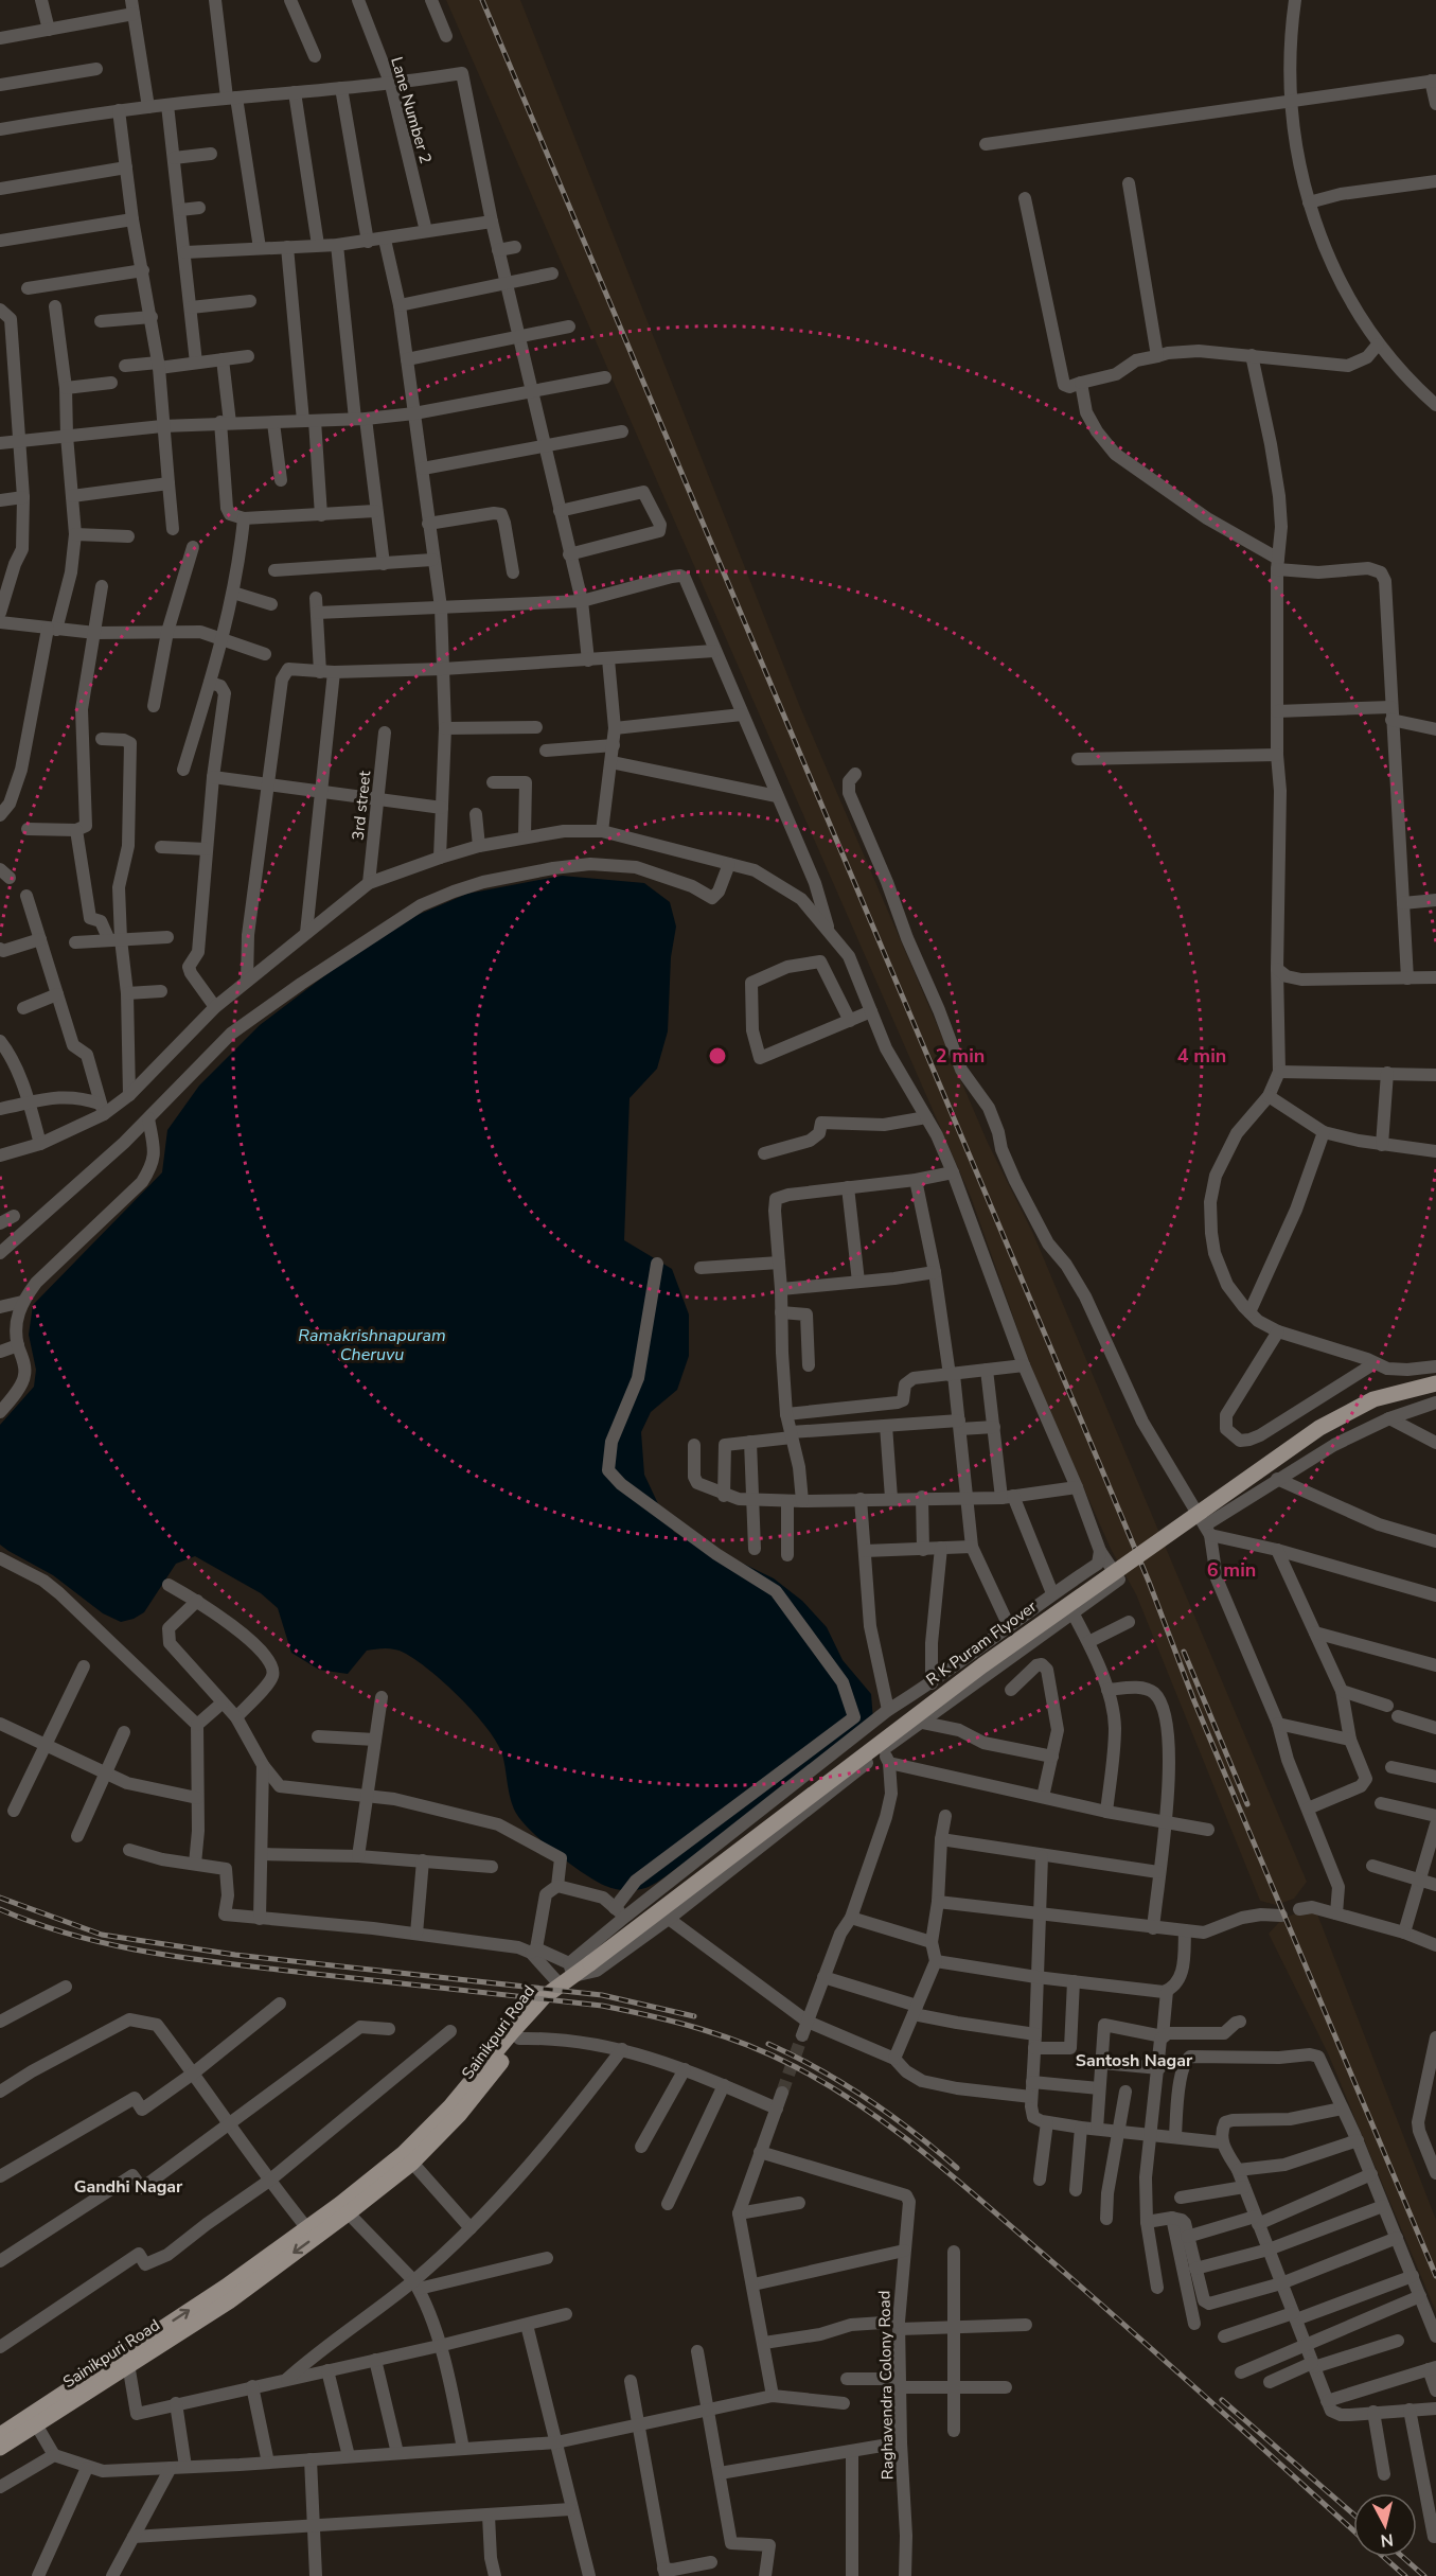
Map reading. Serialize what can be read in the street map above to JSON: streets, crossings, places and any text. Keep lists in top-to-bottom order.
{
  "streets": {
    "main road": ["R K Puram Flyover", "Sainikpuri Road"],
    "street": ["Lane Number 2", "3rd street", "Raghavendra Colony Road"]
  },
  "crossings": [
    ["R K Puram Flyover", "Sainikpuri Road"]
  ],
  "districts": ["Santosh Nagar", "Gandhi Nagar"],
  "water": ["Ramakrishnapuram Cheruvu"],
  "north": "bottom",
  "rings": ["2 min", "4 min", "6 min"]
}
